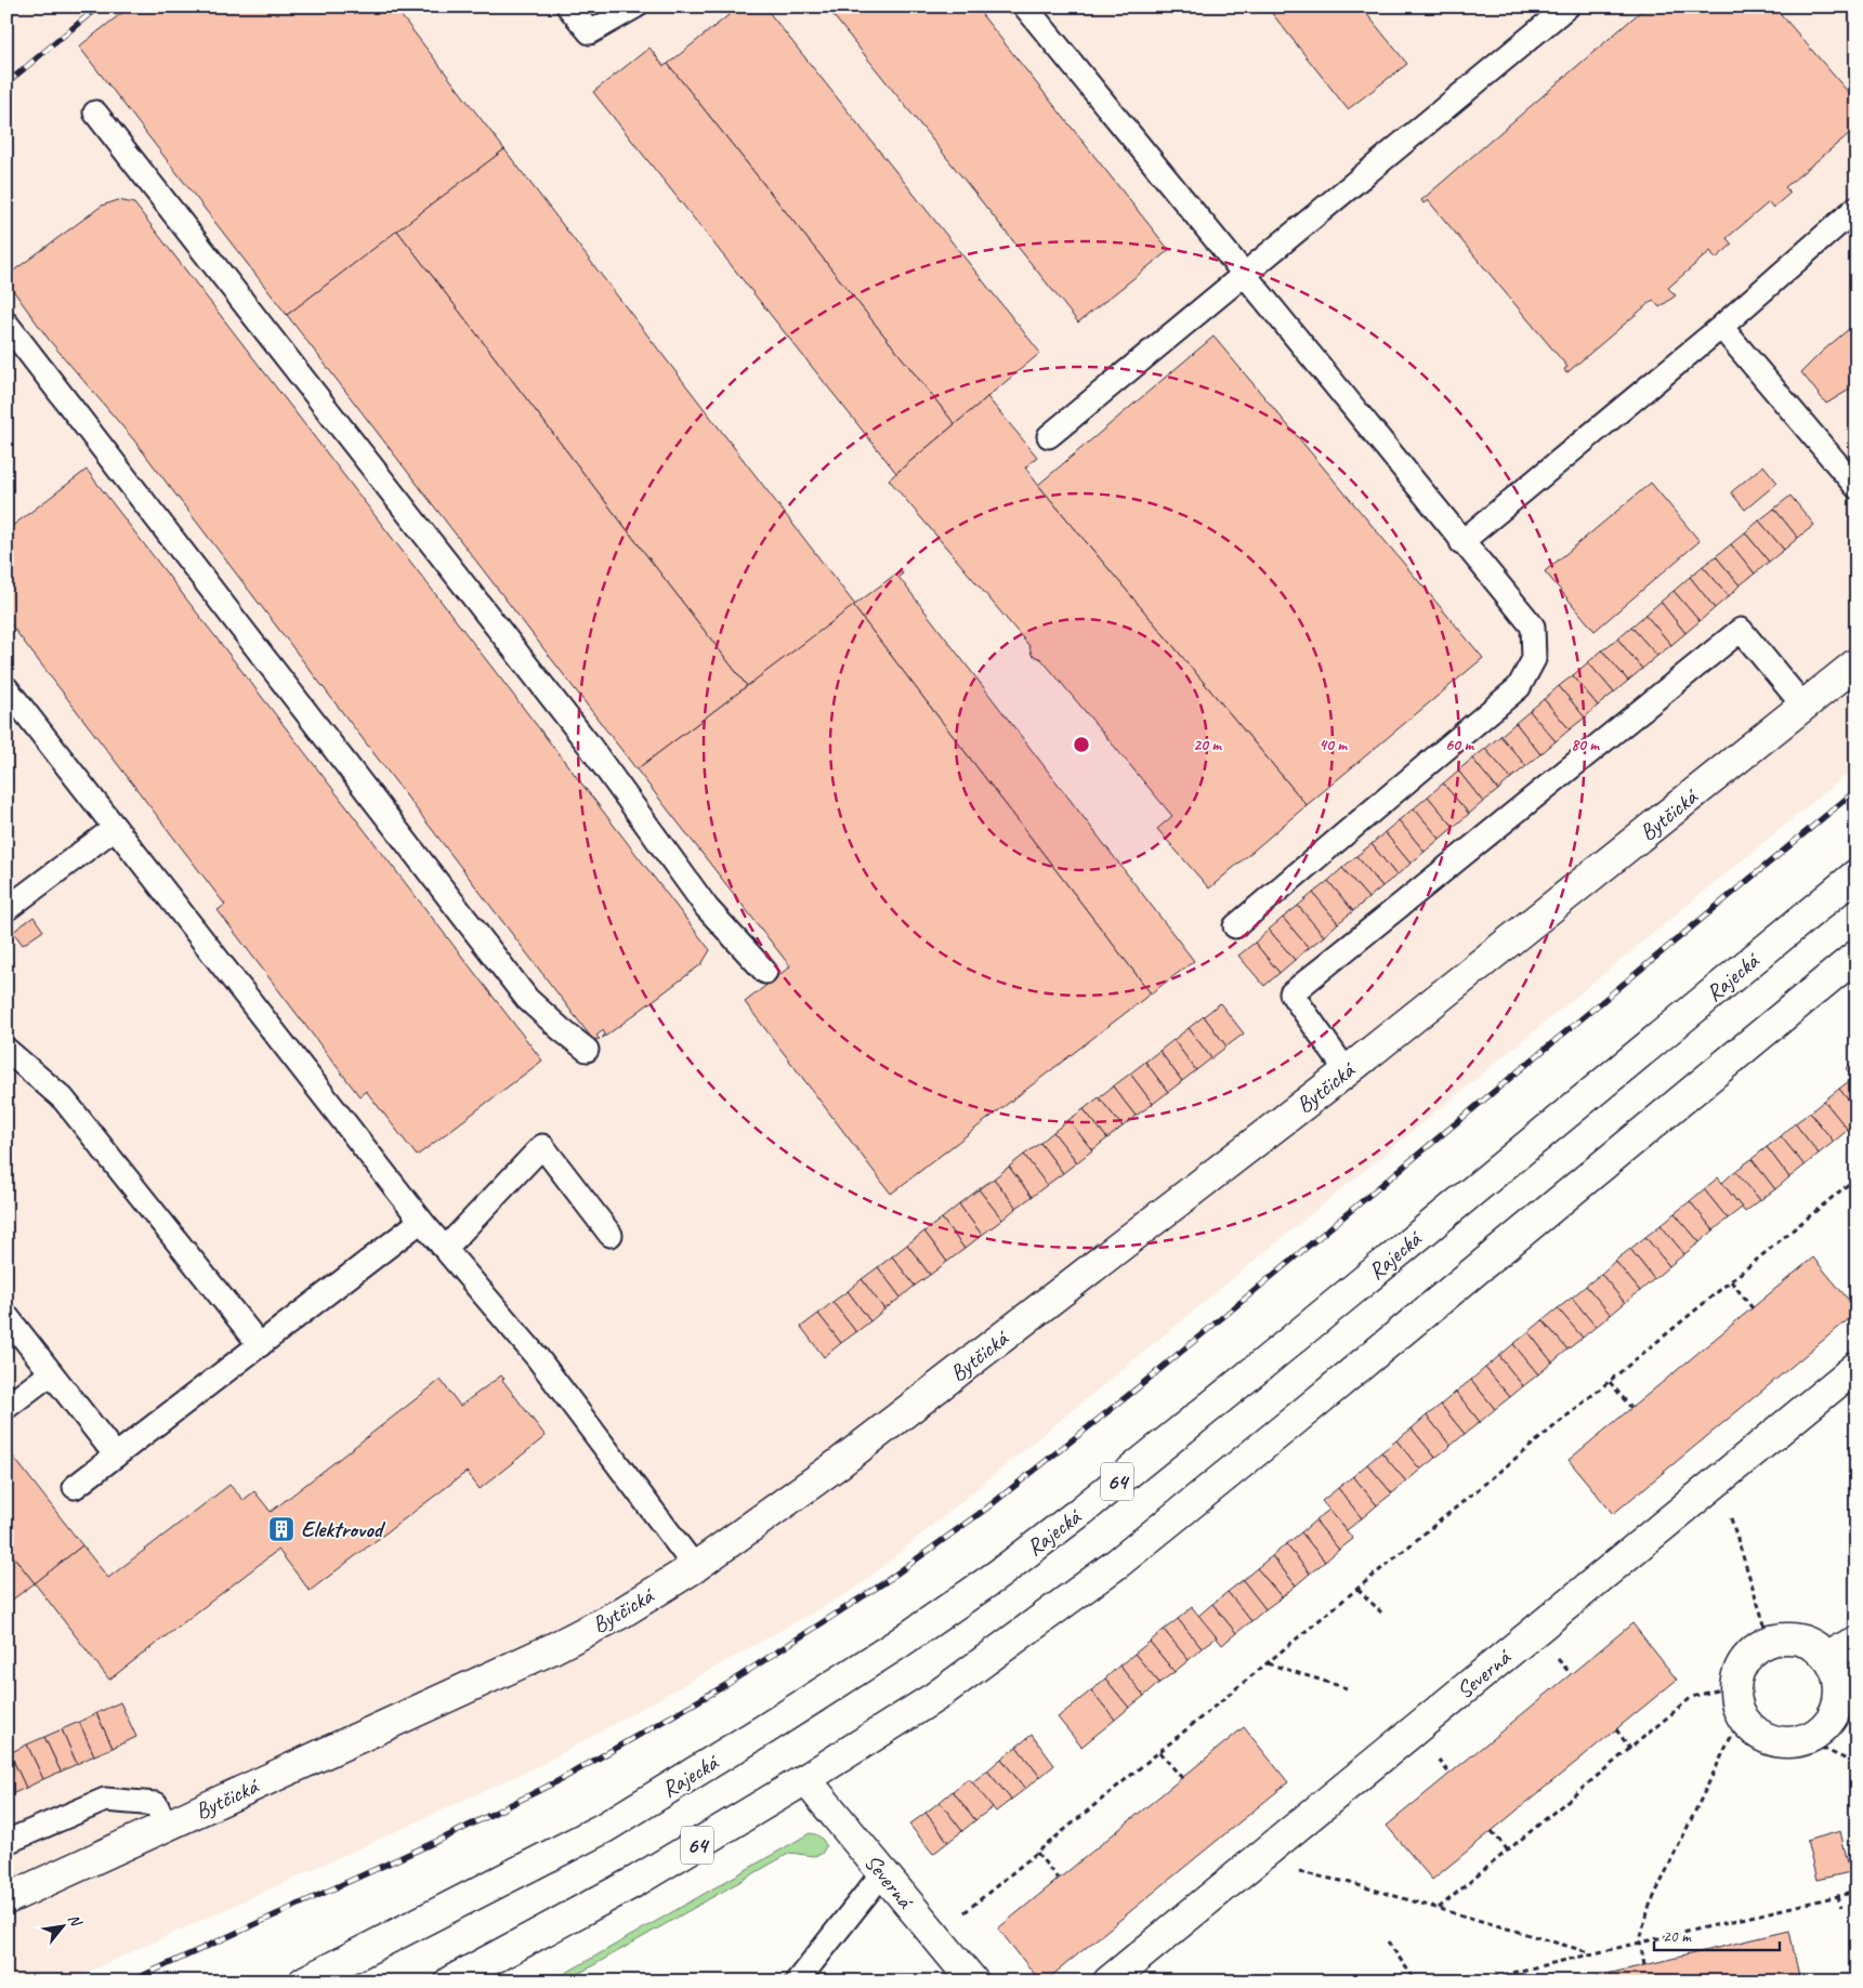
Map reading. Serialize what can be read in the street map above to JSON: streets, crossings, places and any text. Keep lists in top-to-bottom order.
{
  "streets": {
    "street": [
      "Bytčická",
      "Rajecká",
      "64",
      "Severná"
    ]
  },
  "crossings": [
    ["64", "Severná"]
  ],
  "places": {
    "building": ["Elektrovod"]
  },
  "scale_bar": "20 m",
  "north": "top right",
  "rings": [
    "20 m",
    "40 m",
    "60 m",
    "80 m"
  ]
}
